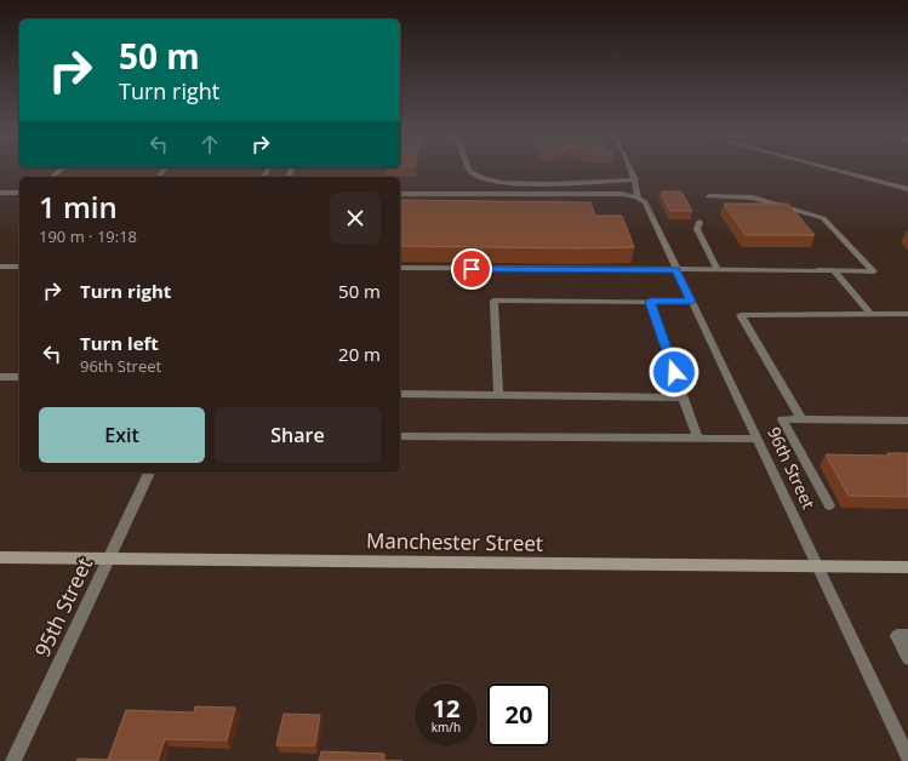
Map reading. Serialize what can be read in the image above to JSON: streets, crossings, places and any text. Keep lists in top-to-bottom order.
{
  "streets": {
    "street": ["96th Street", "Manchester Street", "95th Street"]
  },
  "crossings": [
    ["96th Street", "Manchester Street"],
    ["Manchester Street", "95th Street"]
  ],
  "page": {
    "turn": ["50 m", "Turn right"],
    "heading": ["1 min", "190 m · 19:18"],
    "list": [
      {
        "name": "Turn right",
        "value": "50 m"
      },
      {
        "name": "Turn left",
        "note": "96th Street",
        "value": "20 m"
      }
    ],
    "buttons": ["Exit", "Share"],
    "speed": "12 km/h",
    "limit": "20"
  }
}
